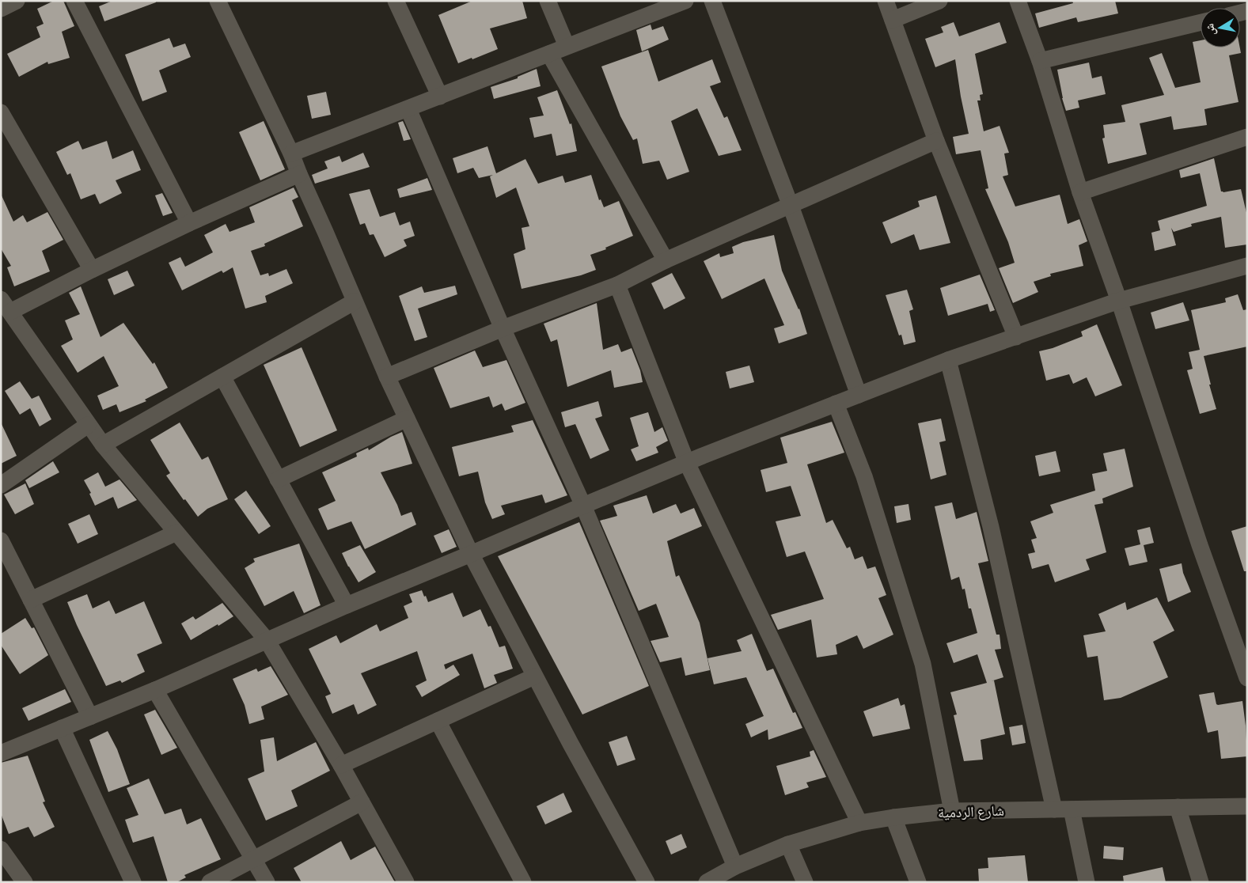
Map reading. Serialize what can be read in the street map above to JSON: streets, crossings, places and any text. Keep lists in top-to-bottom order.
{
  "streets": {
    "street": ["شارع الردمية"]
  },
  "north": "left"
}
